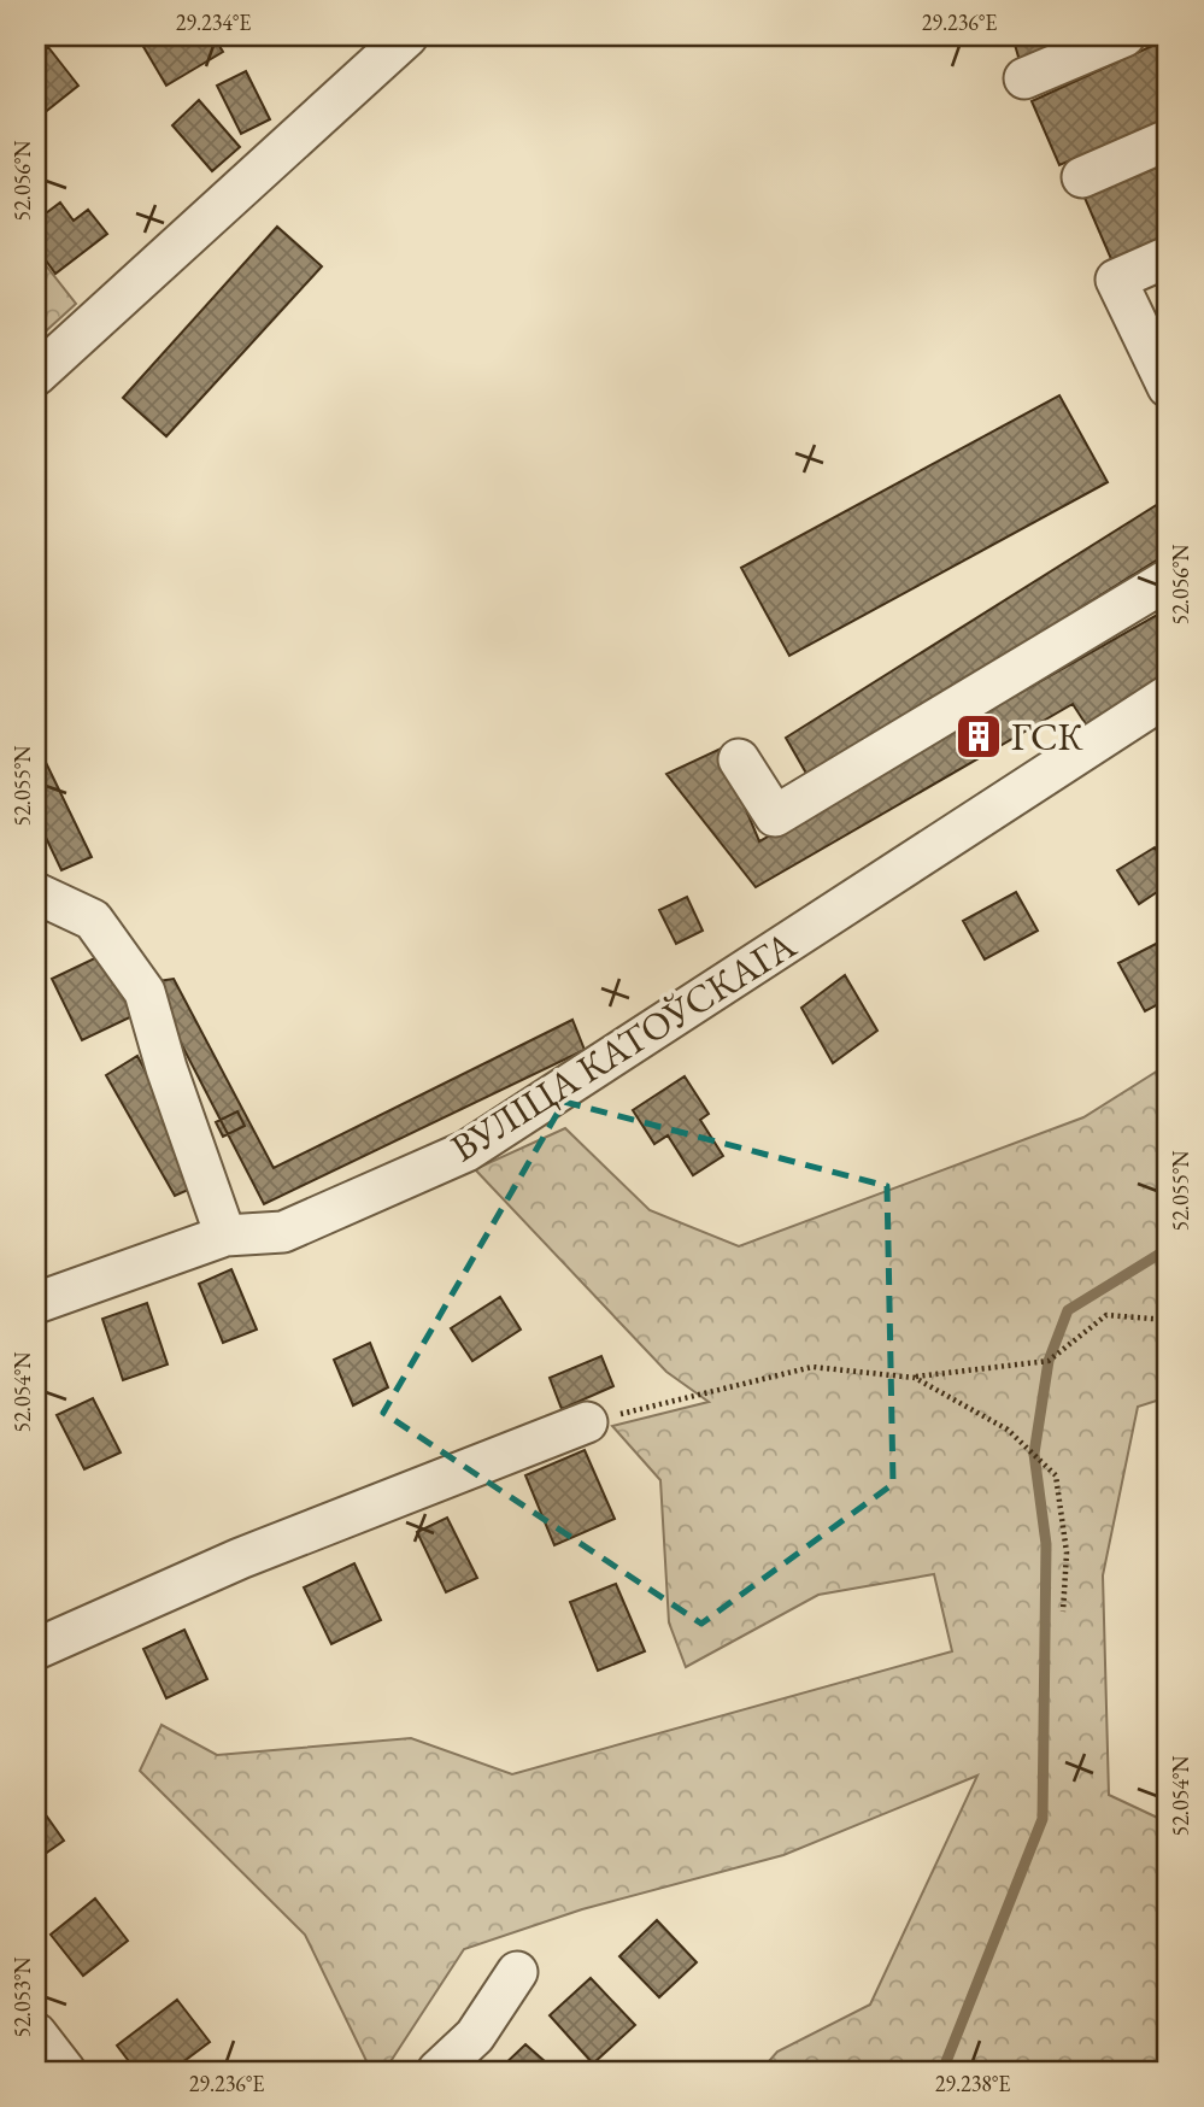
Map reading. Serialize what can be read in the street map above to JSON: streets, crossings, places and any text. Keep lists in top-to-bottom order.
{
  "streets": {
    "street": ["ВУЛІЦА КАТОЎСКАГА"]
  },
  "places": {
    "building": ["ГСК"]
  },
  "coordinates": [
    "29.234°E",
    "29.236°E",
    "52.056°N",
    "52.055°N",
    "52.054°N",
    "52.053°N",
    "29.238°E"
  ]
}
